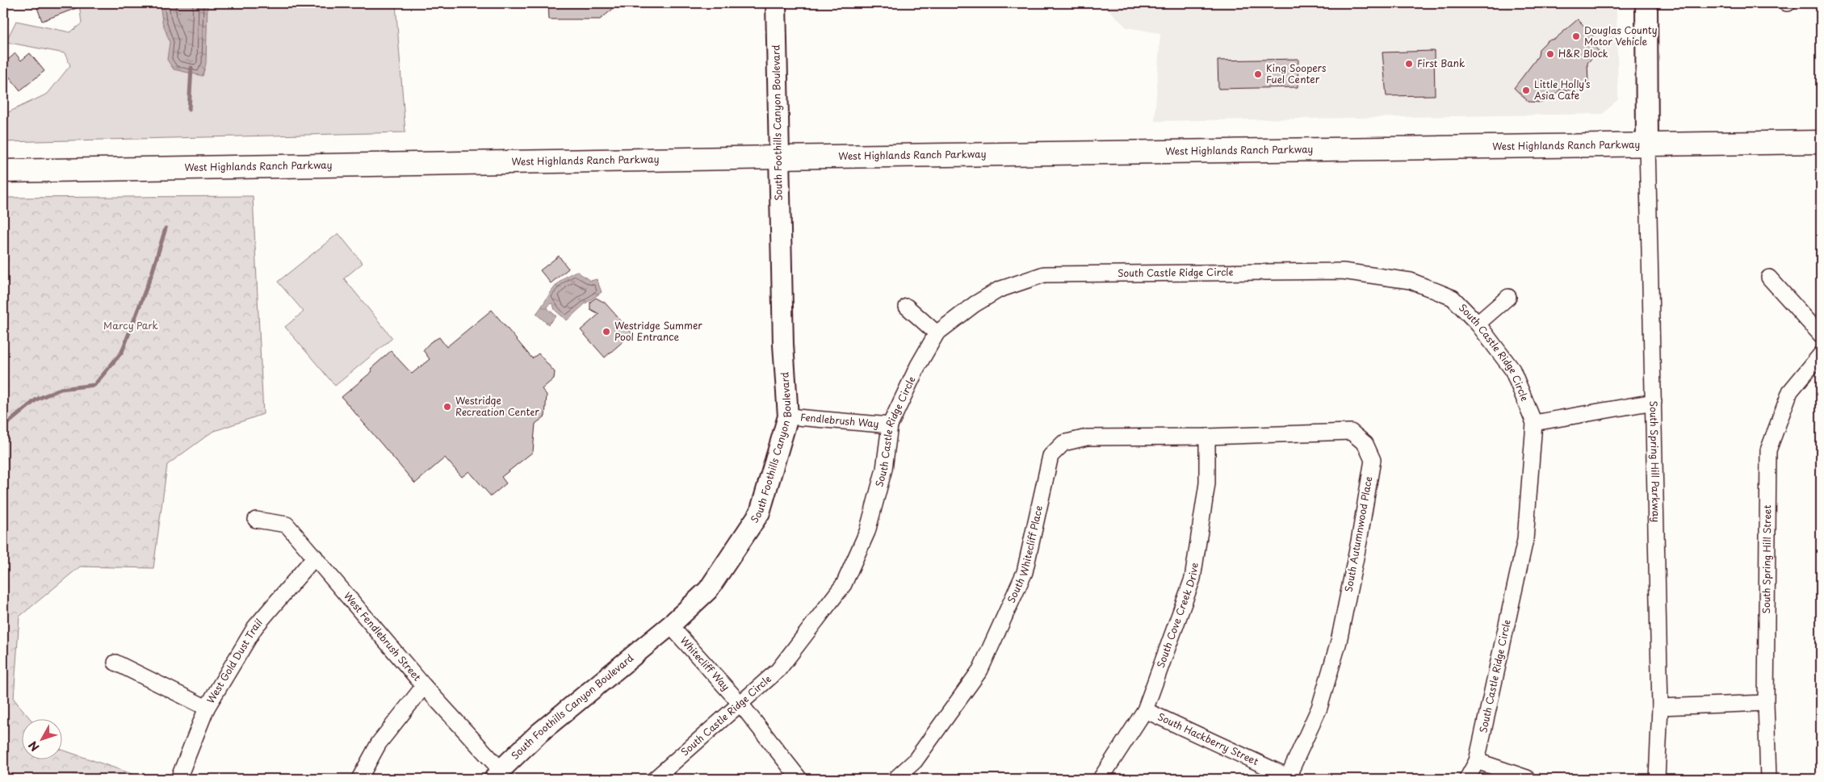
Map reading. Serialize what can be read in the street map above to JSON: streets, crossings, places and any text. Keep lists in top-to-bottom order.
{
  "streets": {
    "main road": ["West Highlands Ranch Parkway"],
    "street": [
      "South Foothills Canyon Boulevard",
      "South Castle Ridge Circle",
      "Fendlebrush Way",
      "South Spring Hill Parkway",
      "South Autumnwood Place",
      "South Whitecliff Place",
      "South Spring Hill Street",
      "South Cove Creek Drive",
      "West Fendlebrush Street",
      "West Gold Dust Trail",
      "Whitecliff Way",
      "South Hackberry Street"
    ]
  },
  "crossings": [
    ["South Foothills Canyon Boulevard", "West Highlands Ranch Parkway"],
    ["South Foothills Canyon Boulevard", "Fendlebrush Way"],
    ["South Foothills Canyon Boulevard", "West Fendlebrush Street"],
    ["South Foothills Canyon Boulevard", "Whitecliff Way"],
    ["West Highlands Ranch Parkway", "South Spring Hill Parkway"],
    ["South Castle Ridge Circle", "Fendlebrush Way"],
    ["South Castle Ridge Circle", "Whitecliff Way"],
    ["South Autumnwood Place", "South Whitecliff Place"],
    ["South Autumnwood Place", "South Cove Creek Drive"],
    ["South Autumnwood Place", "South Hackberry Street"],
    ["South Whitecliff Place", "South Cove Creek Drive"],
    ["South Cove Creek Drive", "South Hackberry Street"],
    ["West Fendlebrush Street", "West Gold Dust Trail"]
  ],
  "parks": ["Marcy Park"],
  "places": [
    "Douglas County Motor Vehicle",
    "H&R Block",
    "First Bank",
    "King Soopers Fuel Center",
    "Little Holly’s Asia Cafe",
    "Westridge Summer Pool Entrance",
    "Westridge Recreation Center"
  ],
  "north": "bottom left"
}
